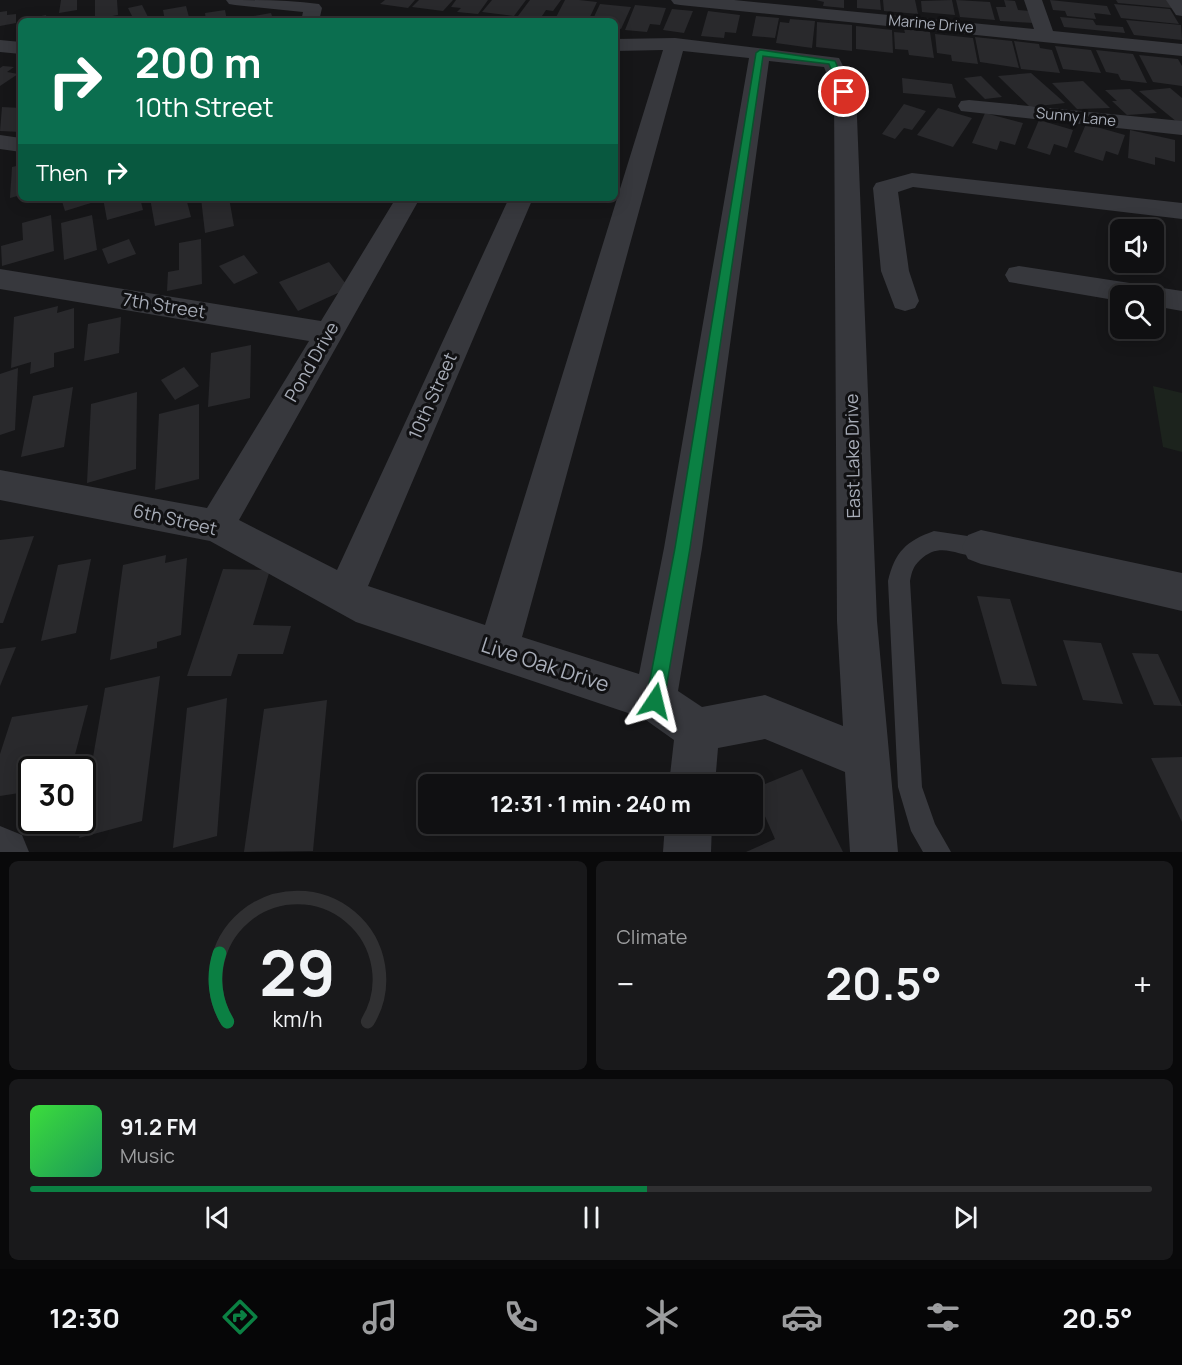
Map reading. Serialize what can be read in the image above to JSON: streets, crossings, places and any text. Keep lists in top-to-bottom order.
{
  "streets": {
    "street": [
      "Marine Drive",
      "Sunny Lane",
      "7th Street",
      "Pond Drive",
      "10th Street",
      "East Lake Drive",
      "6th Street",
      "Live Oak Drive"
    ]
  },
  "crossings": [
    ["7th Street", "Pond Drive"],
    ["Pond Drive", "6th Street"],
    ["10th Street", "6th Street"],
    ["10th Street", "Live Oak Drive"],
    ["6th Street", "Live Oak Drive"]
  ],
  "page": {
    "turn": ["200 m", "10th Street"],
    "then": "Then",
    "limit": "30",
    "trip": "12:31 · 1 min · 240 m",
    "tile": "Climate",
    "heat": ["−", "20.5°", "+"],
    "song": ["91.2 FM", "Music"],
    "tabs": ["12:30", "20.5°"],
    "gauge": ["29", "km/h"]
  }
}
